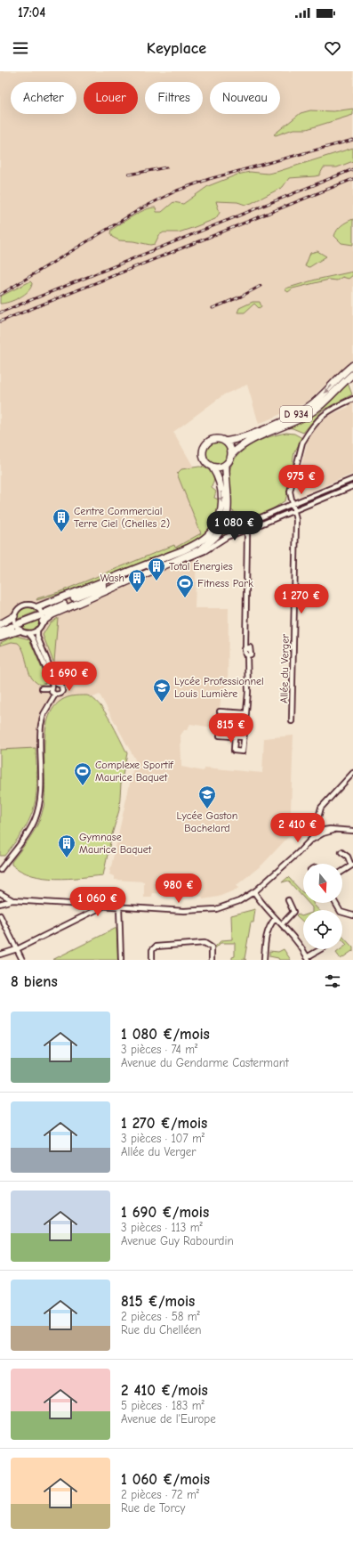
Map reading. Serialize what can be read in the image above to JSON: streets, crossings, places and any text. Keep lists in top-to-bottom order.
{
  "streets": {
    "main road": ["D 934"],
    "street": ["Allée du Verger"]
  },
  "places": {
    "building": [
      "Centre Commercial Terre Ciel (Chelles 2)",
      "Total Énergies",
      "Wash",
      "Gymnase Maurice Baquet"
    ],
    "sports": ["Fitness Park", "Complexe Sportif Maurice Baquet"],
    "school or university": ["Lycée Professionnel Louis Lumière", "Lycée Gaston Bachelard"]
  },
  "north": "bottom",
  "page": {
    "status": "17:04",
    "header": "Keyplace",
    "chip": [
      "Acheter",
      "Louer",
      "Filtres",
      "Nouveau"
    ],
    "price": [
      "975 €",
      "1 080 €",
      "1 270 €",
      "1 690 €",
      "815 €",
      "2 410 €",
      "980 €",
      "1 060 €"
    ],
    "heading": "8 biens",
    "list": [
      {
        "name": "1 080 €/mois",
        "note": "3 pièces · 74 m² · Avenue du Gendarme Castermant"
      },
      {
        "name": "1 270 €/mois",
        "note": "3 pièces · 107 m² · Allée du Verger"
      },
      {
        "name": "1 690 €/mois",
        "note": "3 pièces · 113 m² · Avenue Guy Rabourdin"
      },
      {
        "name": "815 €/mois",
        "note": "2 pièces · 58 m² · Rue du Chelléen"
      },
      {
        "name": "2 410 €/mois",
        "note": "5 pièces · 183 m² · Avenue de l'Europe"
      },
      {
        "name": "1 060 €/mois",
        "note": "2 pièces · 72 m² · Rue de Torcy"
      }
    ]
  }
}
